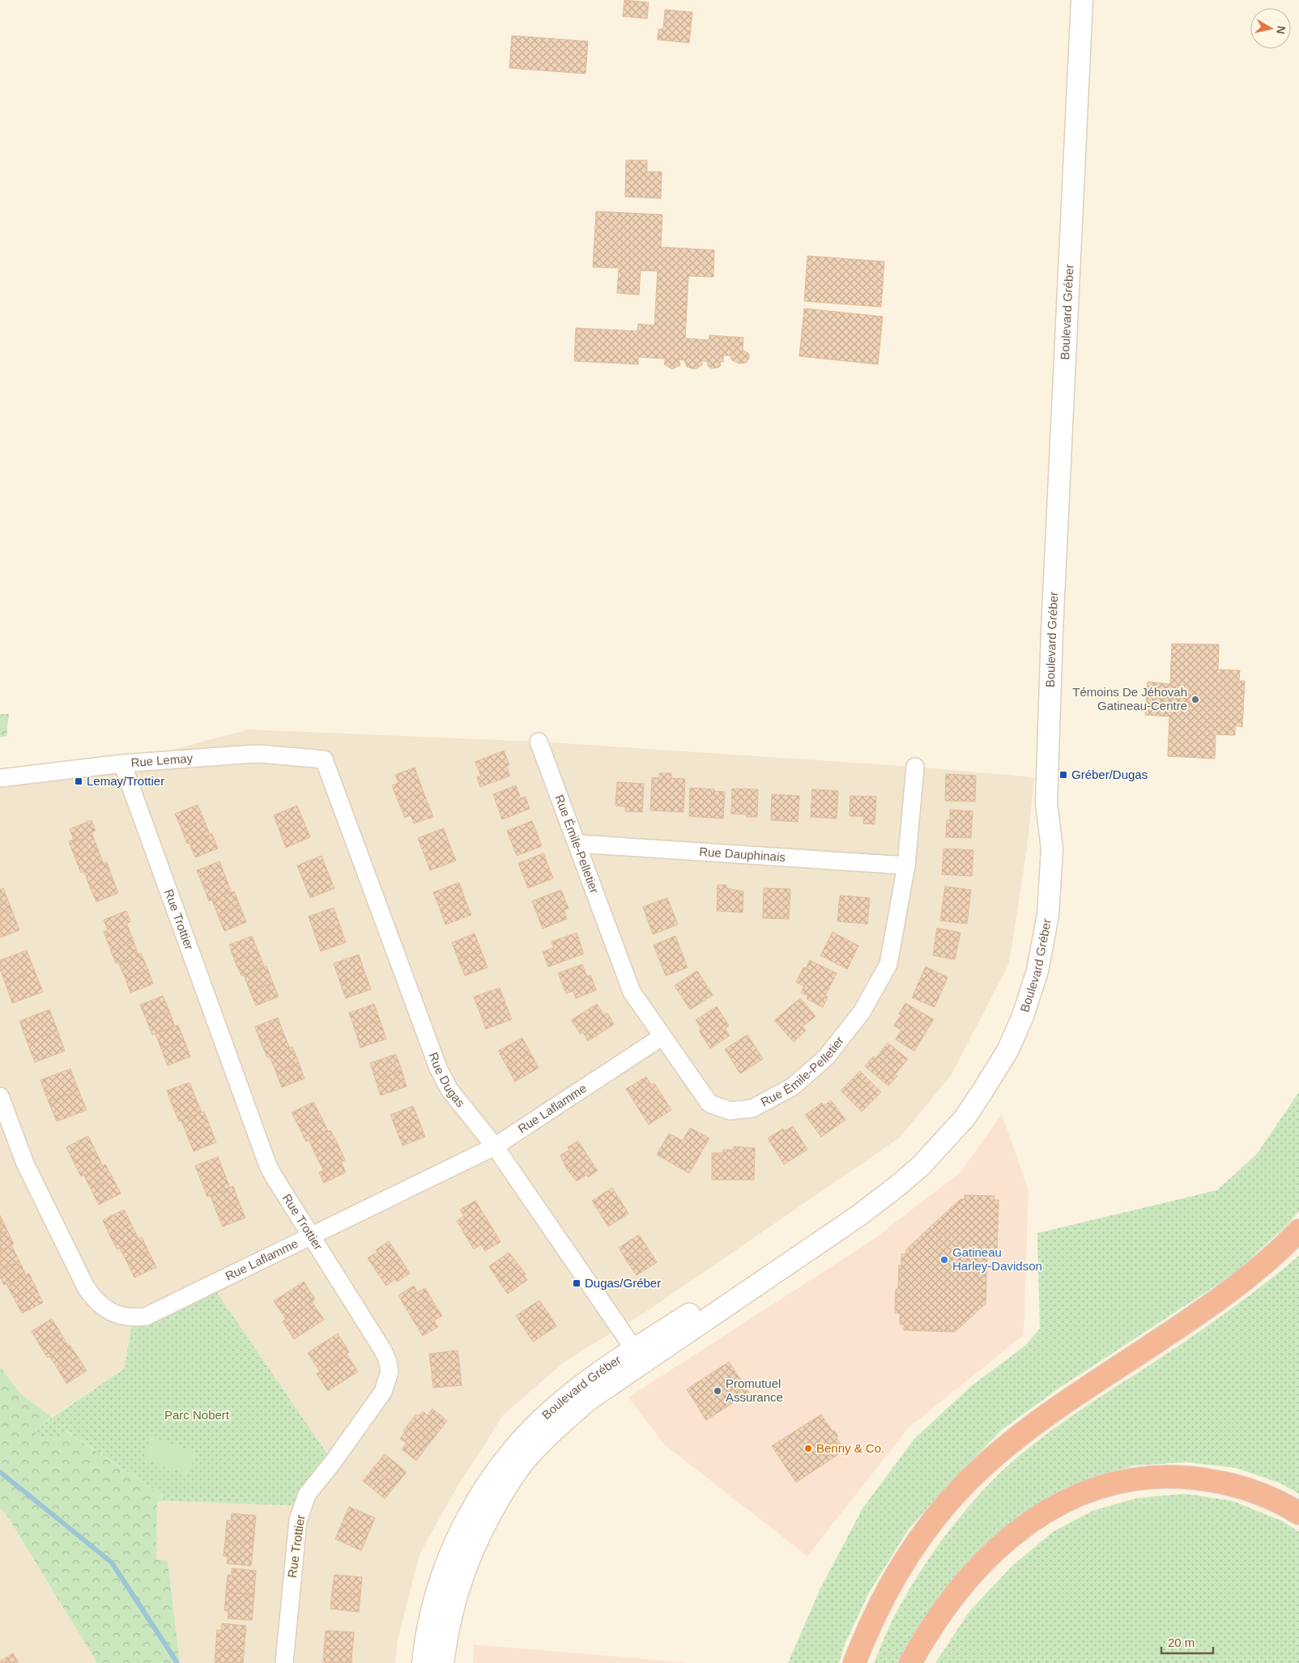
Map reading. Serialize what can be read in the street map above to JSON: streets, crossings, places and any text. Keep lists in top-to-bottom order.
{
  "streets": {
    "street": [
      "Boulevard Gréber",
      "Rue Lemay",
      "Rue Émile-Pelletier",
      "Rue Dauphinais",
      "Rue Trottier",
      "Rue Dugas",
      "Rue Laflamme"
    ]
  },
  "crossings": [
    ["Boulevard Gréber", "Rue Dugas"],
    ["Rue Lemay", "Rue Trottier"],
    ["Rue Lemay", "Rue Dugas"],
    ["Rue Émile-Pelletier", "Rue Dauphinais"],
    ["Rue Émile-Pelletier", "Rue Laflamme"],
    ["Rue Trottier", "Rue Laflamme"],
    ["Rue Dugas", "Rue Laflamme"]
  ],
  "parks": ["Parc Nobert"],
  "places": {
    "other": [
      "Témoins De Jéhovah Gatineau-Centre",
      "Gatineau Harley-Davidson",
      "Promutuel Assurance",
      "Benny & Co."
    ],
    "transit": ["Gréber/Dugas", "Lemay/Trottier", "Dugas/Gréber"]
  },
  "scale_bar": "20 m",
  "north": "right"
}
